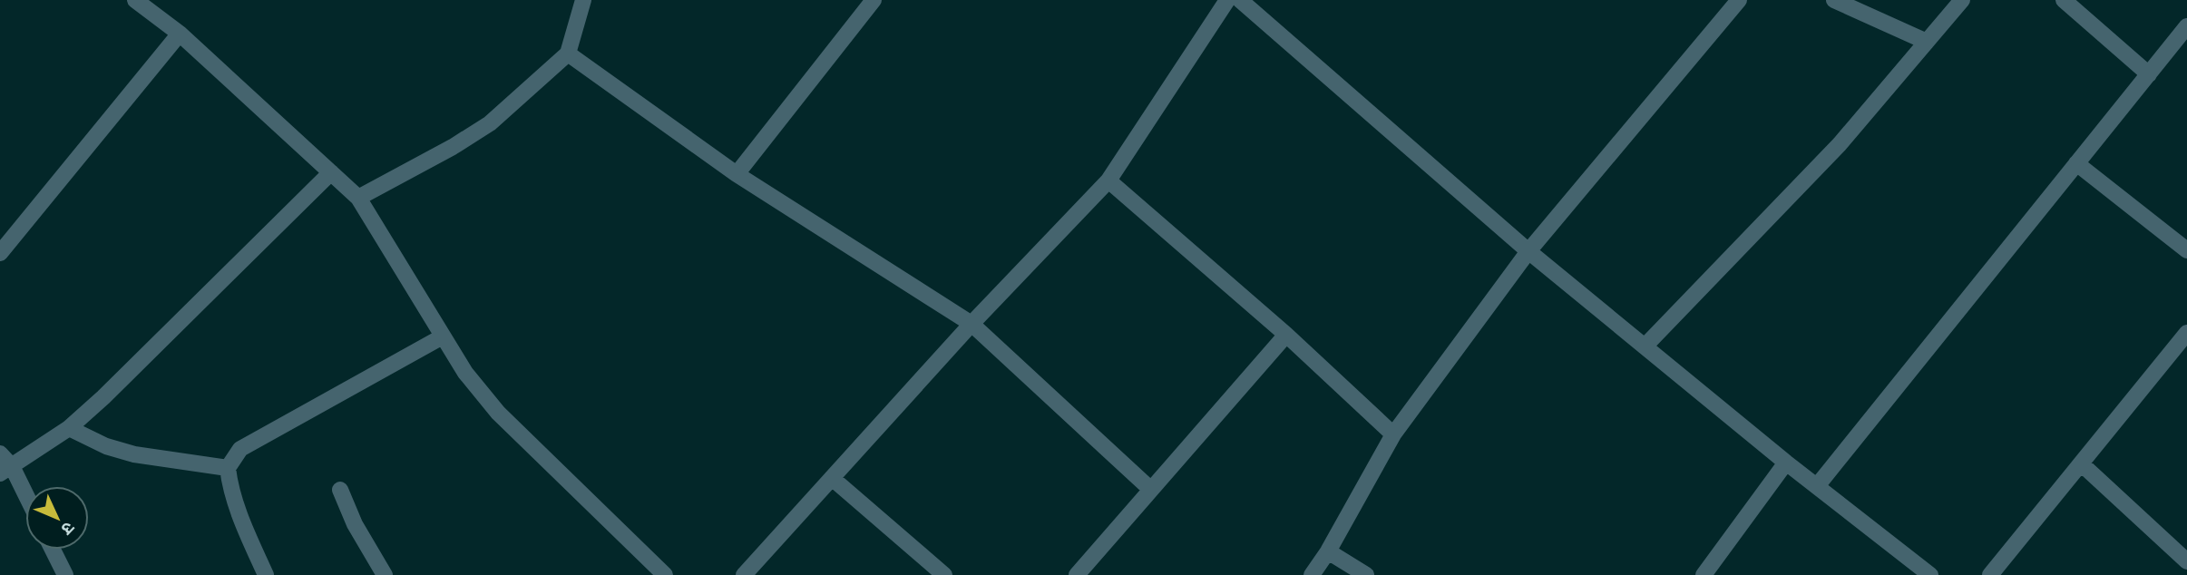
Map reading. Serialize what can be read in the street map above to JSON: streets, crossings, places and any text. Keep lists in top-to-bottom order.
{
  "north": "bottom right"
}
